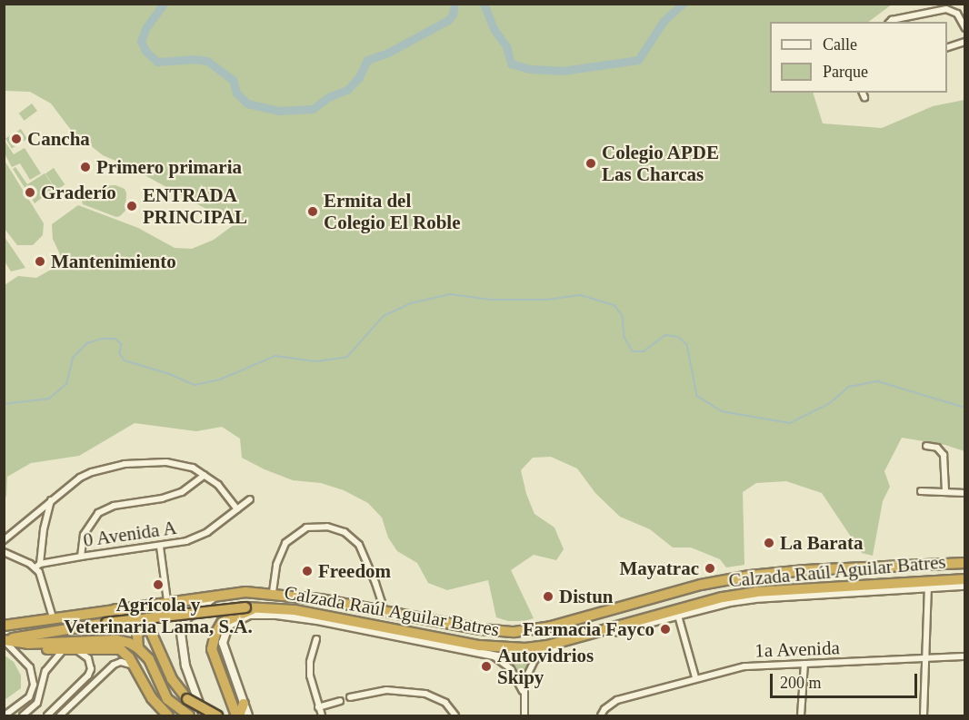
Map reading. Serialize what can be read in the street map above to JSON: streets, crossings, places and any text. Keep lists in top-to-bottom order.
{
  "streets": {
    "highway": ["Calzada Raúl Aguilar Batres"],
    "street": ["0 Avenida A", "1a Avenida"]
  },
  "places": [
    "Cancha",
    "Colegio APDE Las Charcas",
    "Primero primaria",
    "Graderío",
    "ENTRADA PRINCIPAL",
    "Ermita del Colegio El Roble",
    "Mantenimiento",
    "La Barata",
    "Mayatrac",
    "Freedom",
    "Agrícola y Veterinaria Lama, S.A.",
    "Distun",
    "Farmacia Fayco",
    "Autovidrios Skipy"
  ],
  "legend": ["Calle", "Parque"],
  "scale_bar": "200 m"
}
